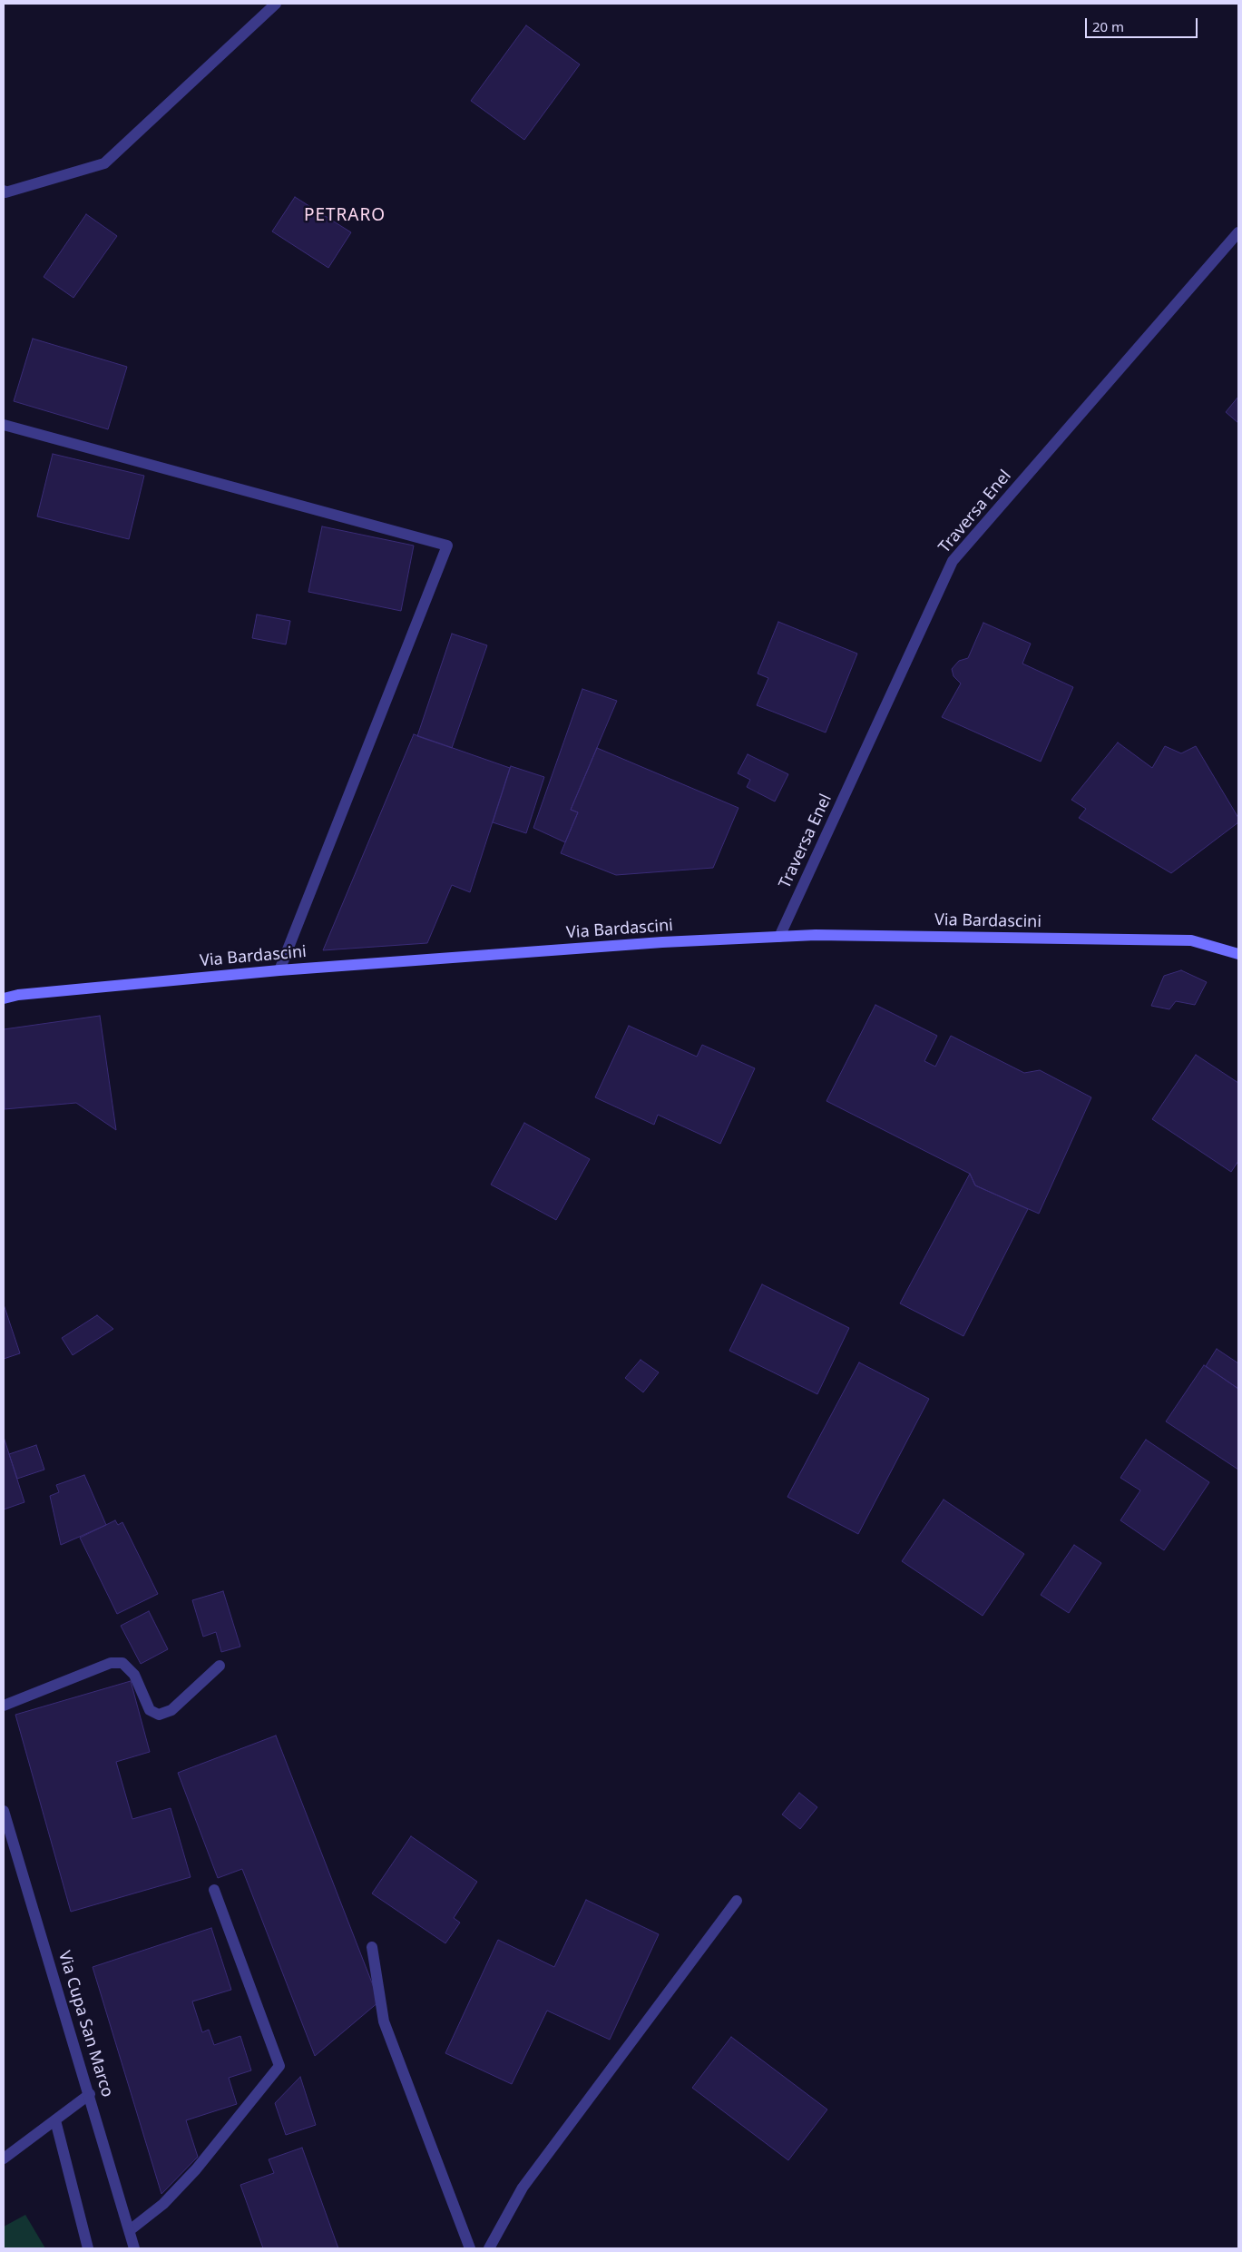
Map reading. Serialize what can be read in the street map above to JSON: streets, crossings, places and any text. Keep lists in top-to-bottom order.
{
  "streets": {
    "street": ["Traversa Enel", "Via Bardascini", "Via Cupa San Marco"]
  },
  "crossings": [
    ["Traversa Enel", "Via Bardascini"]
  ],
  "districts": ["PETRARO"],
  "scale_bar": "20 m"
}
